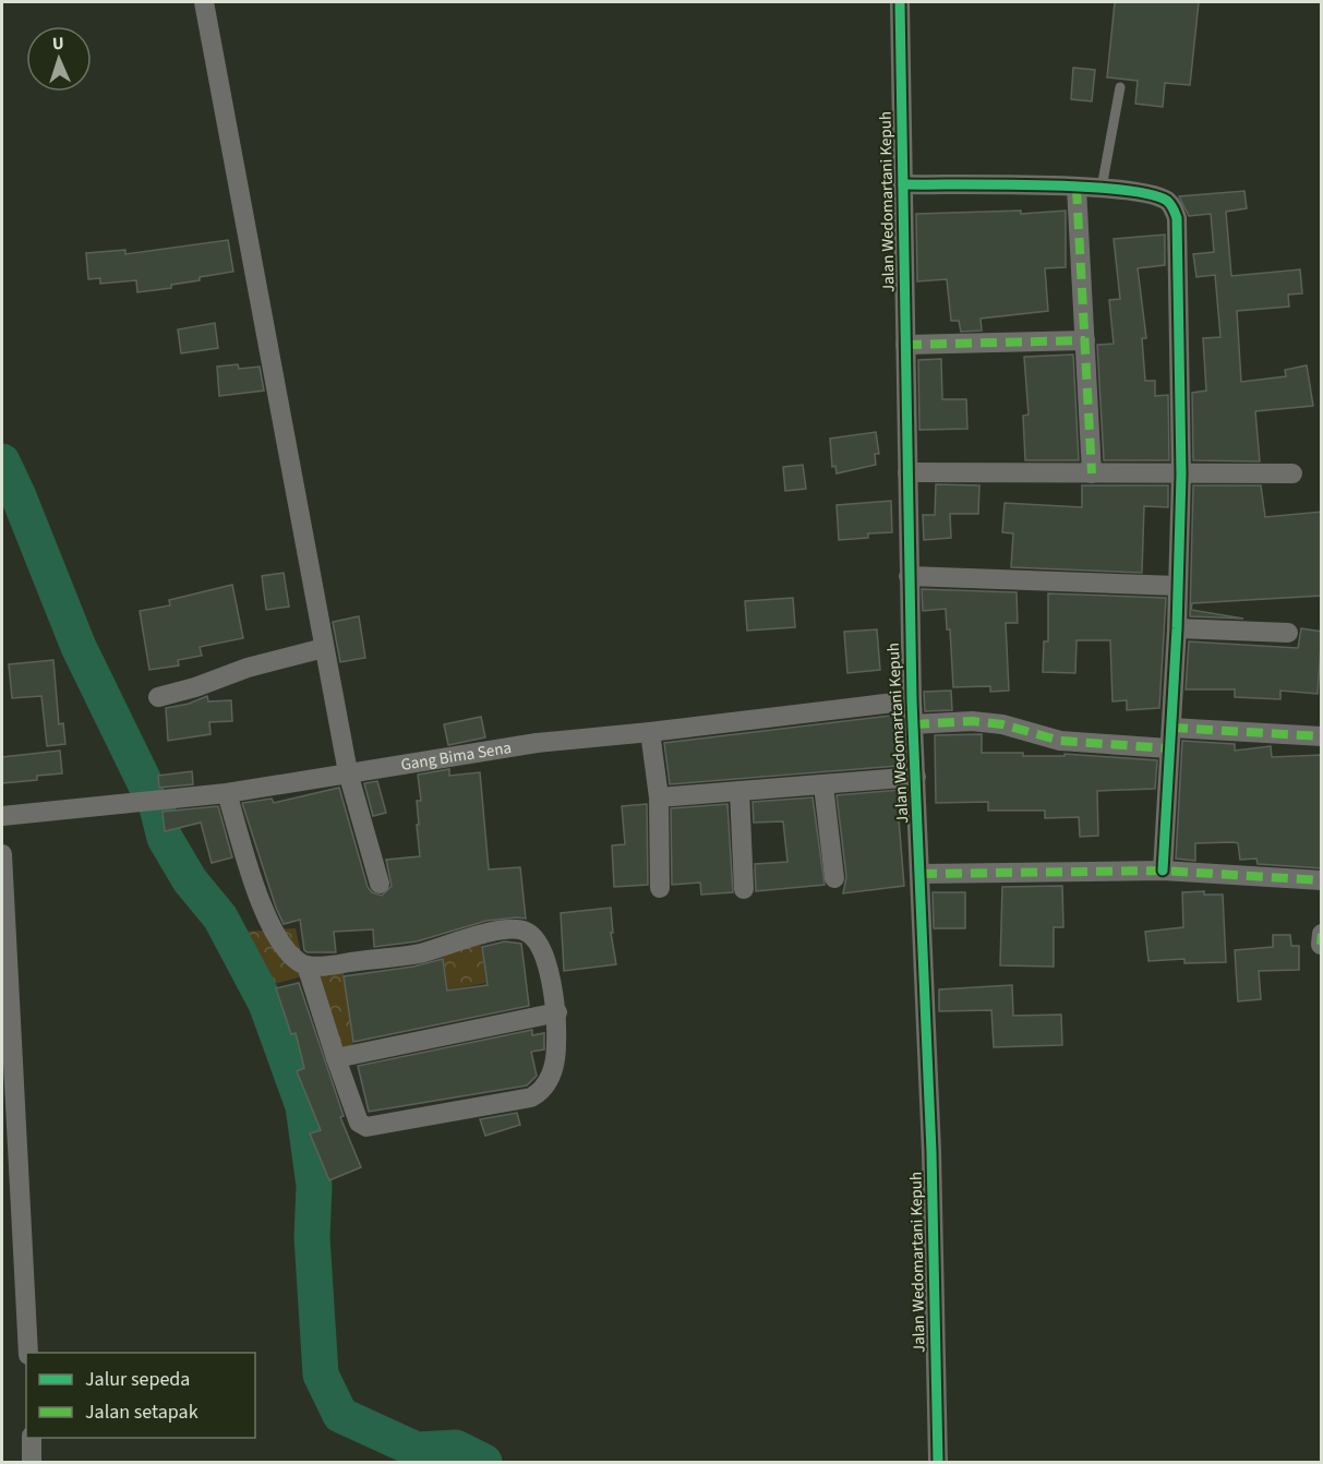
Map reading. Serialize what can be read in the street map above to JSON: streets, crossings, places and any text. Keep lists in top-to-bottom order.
{
  "streets": {
    "street": ["Jalan Wedomartani Kepuh", "Gang Bima Sena"]
  },
  "crossings": [
    ["Jalan Wedomartani Kepuh", "Gang Bima Sena"]
  ],
  "legend": ["Jalur sepeda", "Jalan setapak"],
  "north": "top"
}
